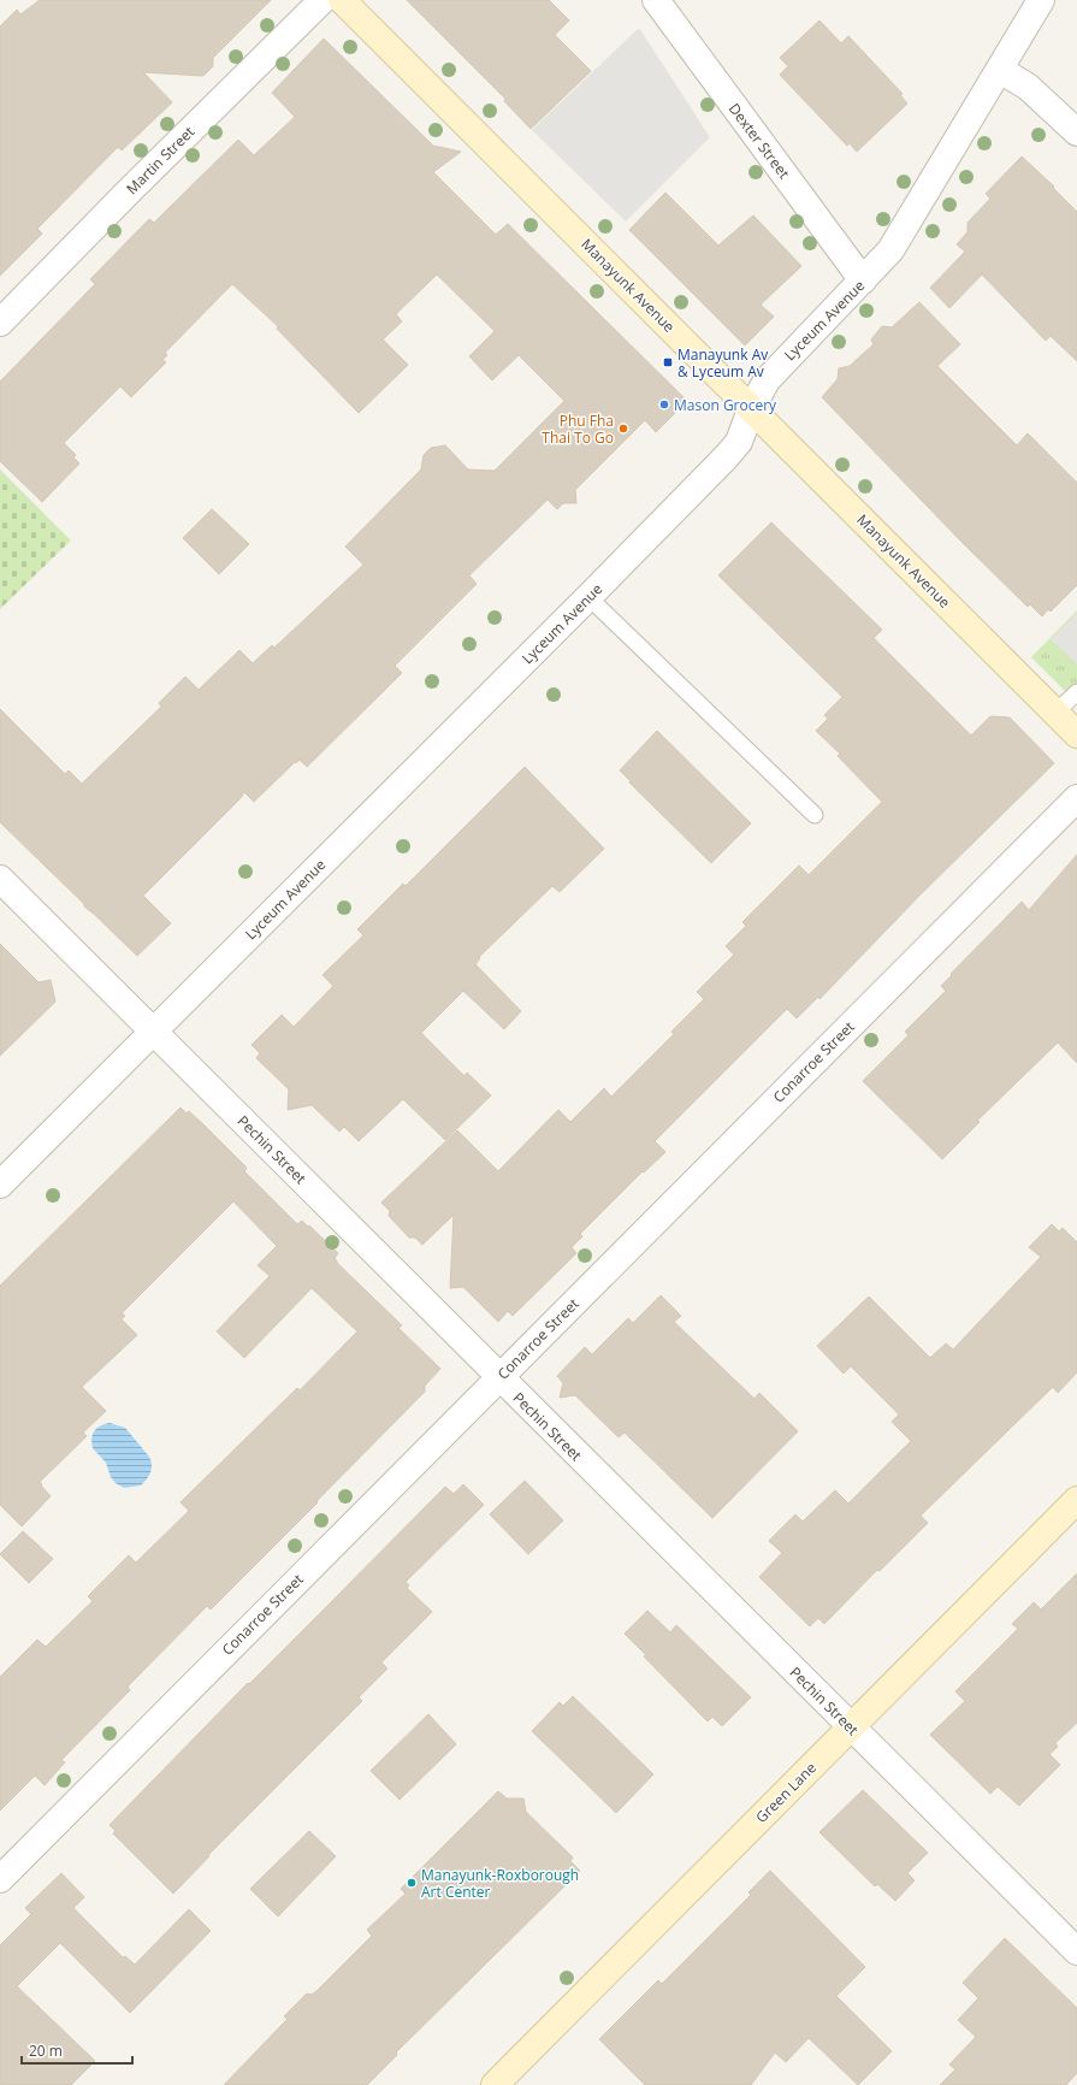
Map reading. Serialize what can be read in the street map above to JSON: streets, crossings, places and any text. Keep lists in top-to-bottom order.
{
  "streets": {
    "street": [
      "Dexter Street",
      "Martin Street",
      "Manayunk Avenue",
      "Lyceum Avenue",
      "Conarroe Street",
      "Pechin Street",
      "Green Lane"
    ]
  },
  "crossings": [
    ["Dexter Street", "Lyceum Avenue"],
    ["Manayunk Avenue", "Lyceum Avenue"],
    ["Lyceum Avenue", "Pechin Street"],
    ["Conarroe Street", "Pechin Street"],
    ["Pechin Street", "Green Lane"]
  ],
  "places": {
    "transit": ["Manayunk Av & Lyceum Av"],
    "other": ["Mason Grocery", "Phu Fha Thai To Go", "Manayunk-Roxborough Art Center"]
  },
  "scale_bar": "20 m"
}
